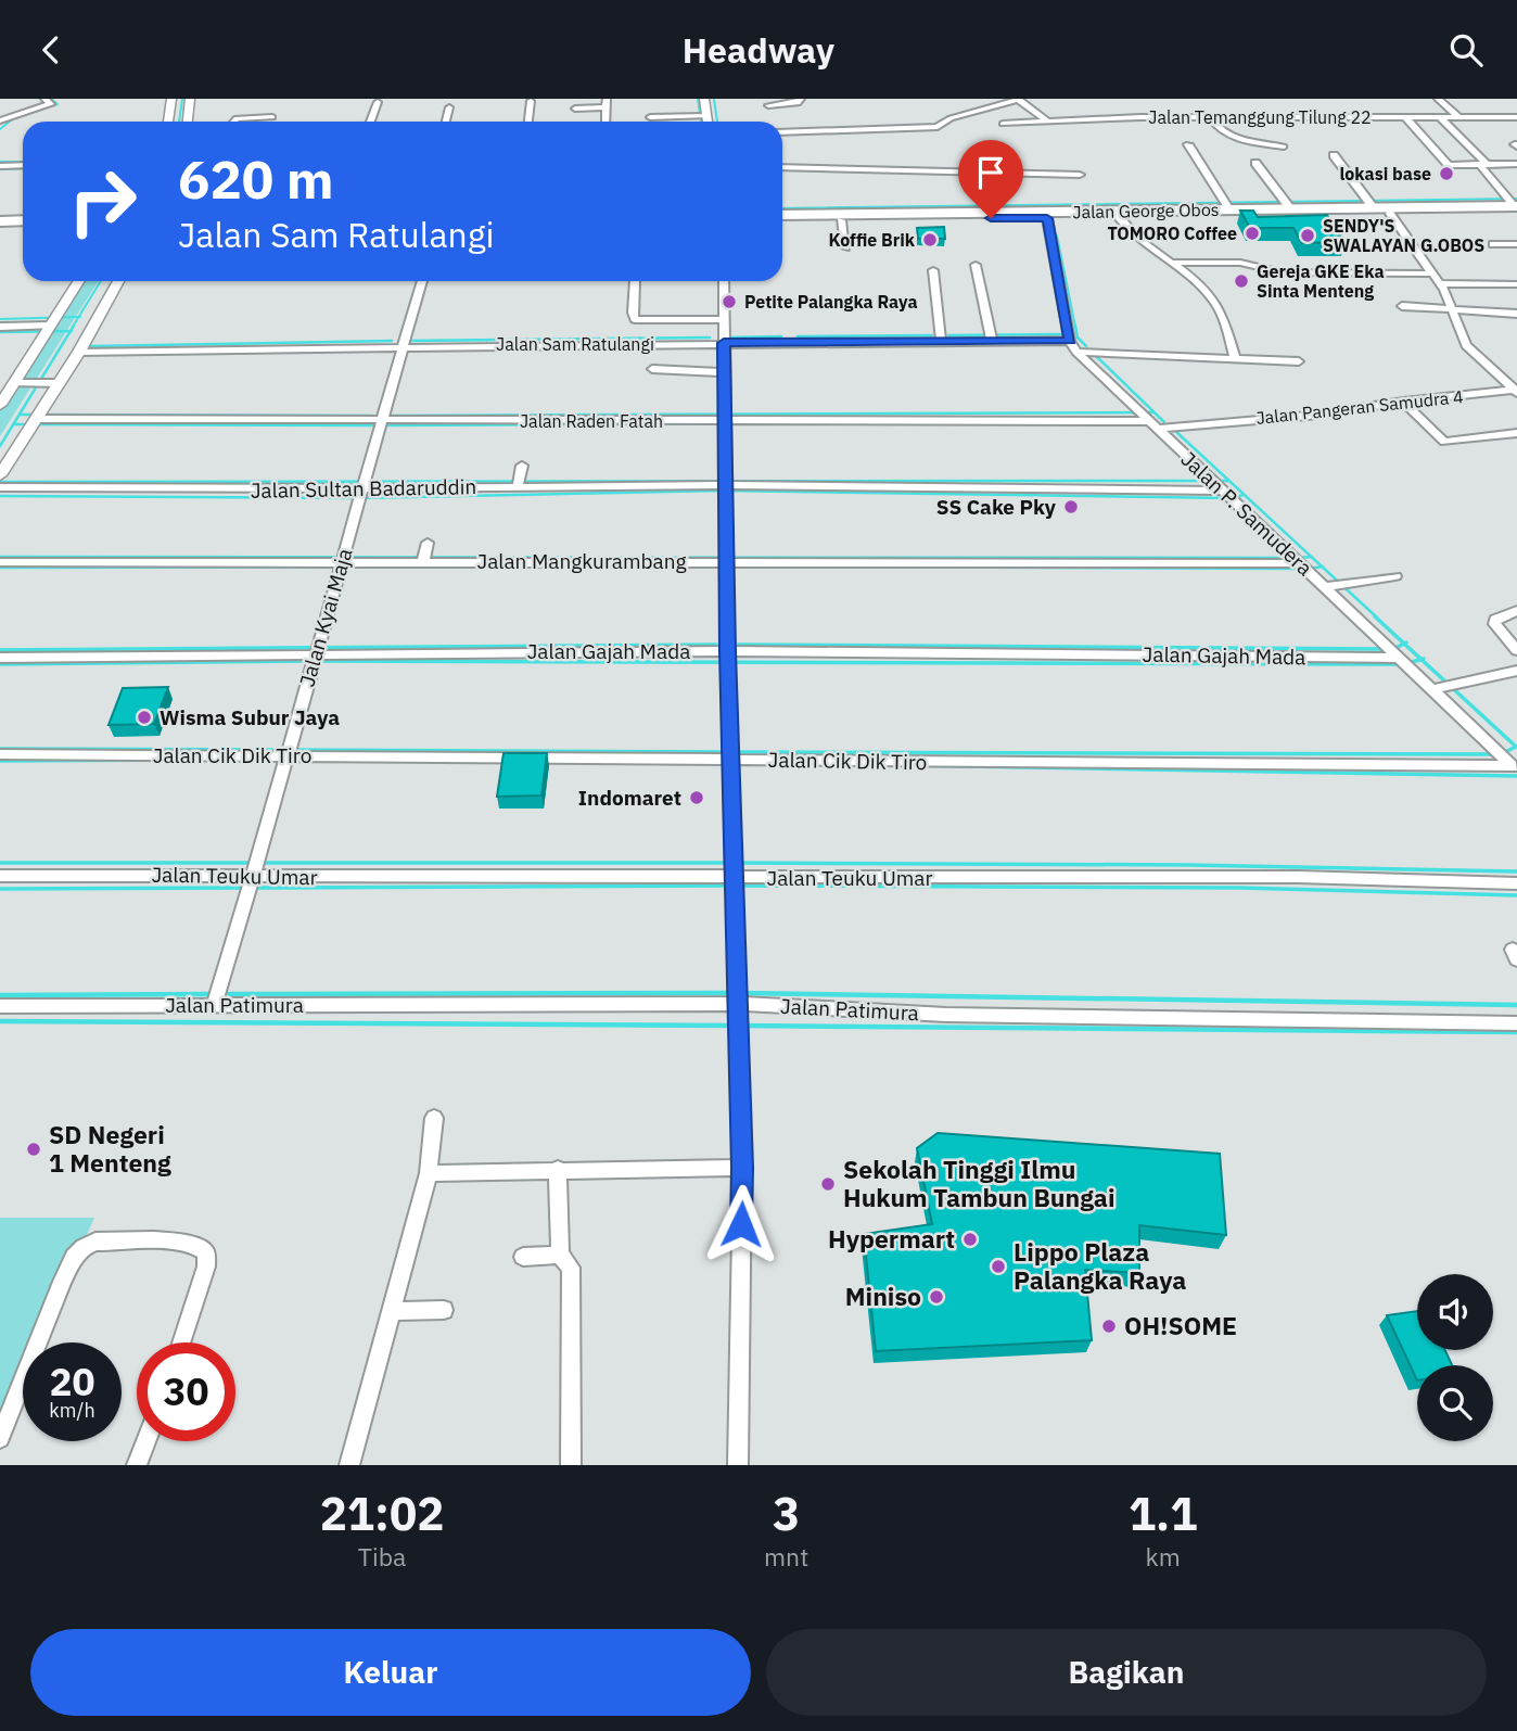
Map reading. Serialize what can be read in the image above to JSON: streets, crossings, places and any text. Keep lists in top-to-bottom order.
{
  "streets": {
    "main road": ["Jalan George Obos"],
    "street": [
      "Jalan Temanggung Tilung 22",
      "Jalan Sam Ratulangi",
      "Jalan Pangeran Samudra 4",
      "Jalan Raden Fatah",
      "Jalan Sultan Badaruddin",
      "Jalan P. Samudera",
      "Jalan Mangkurambang",
      "Jalan Kyai Maja",
      "Jalan Gajah Mada",
      "Jalan Cik Dik Tiro",
      "Jalan Teuku Umar",
      "Jalan Patimura"
    ]
  },
  "crossings": [
    ["Jalan Sam Ratulangi", "Jalan P. Samudera"],
    ["Jalan Sam Ratulangi", "Jalan Kyai Maja"],
    ["Jalan Pangeran Samudra 4", "Jalan Raden Fatah"],
    ["Jalan Pangeran Samudra 4", "Jalan P. Samudera"],
    ["Jalan Raden Fatah", "Jalan P. Samudera"],
    ["Jalan Raden Fatah", "Jalan Kyai Maja"],
    ["Jalan Sultan Badaruddin", "Jalan P. Samudera"],
    ["Jalan Sultan Badaruddin", "Jalan Kyai Maja"],
    ["Jalan P. Samudera", "Jalan Mangkurambang"],
    ["Jalan P. Samudera", "Jalan Gajah Mada"],
    ["Jalan P. Samudera", "Jalan Cik Dik Tiro"],
    ["Jalan Mangkurambang", "Jalan Kyai Maja"],
    ["Jalan Kyai Maja", "Jalan Gajah Mada"],
    ["Jalan Kyai Maja", "Jalan Cik Dik Tiro"],
    ["Jalan Kyai Maja", "Jalan Teuku Umar"],
    ["Jalan Kyai Maja", "Jalan Patimura"]
  ],
  "places": [
    "lokasi base",
    "TOMORO Coffee",
    "SENDY'S SWALAYAN G.OBOS",
    "Koffie Brik",
    "Gereja GKE Eka Sinta Menteng",
    "Petite Palangka Raya",
    "SS Cake Pky",
    "Wisma Subur Jaya",
    "Indomaret",
    "SD Negeri 1 Menteng",
    "Sekolah Tinggi Ilmu Hukum Tambun Bungai",
    "Hypermart",
    "Lippo Plaza Palangka Raya",
    "Miniso",
    "OH!SOME"
  ],
  "page": {
    "header": "Headway",
    "turn": ["620 m", "Jalan Sam Ratulangi"],
    "speed": "20 km/h",
    "limit": "30",
    "eta": [
      "21:02",
      "Tiba",
      "3",
      "mnt",
      "1.1",
      "km"
    ],
    "buttons": ["Keluar", "Bagikan"]
  }
}
